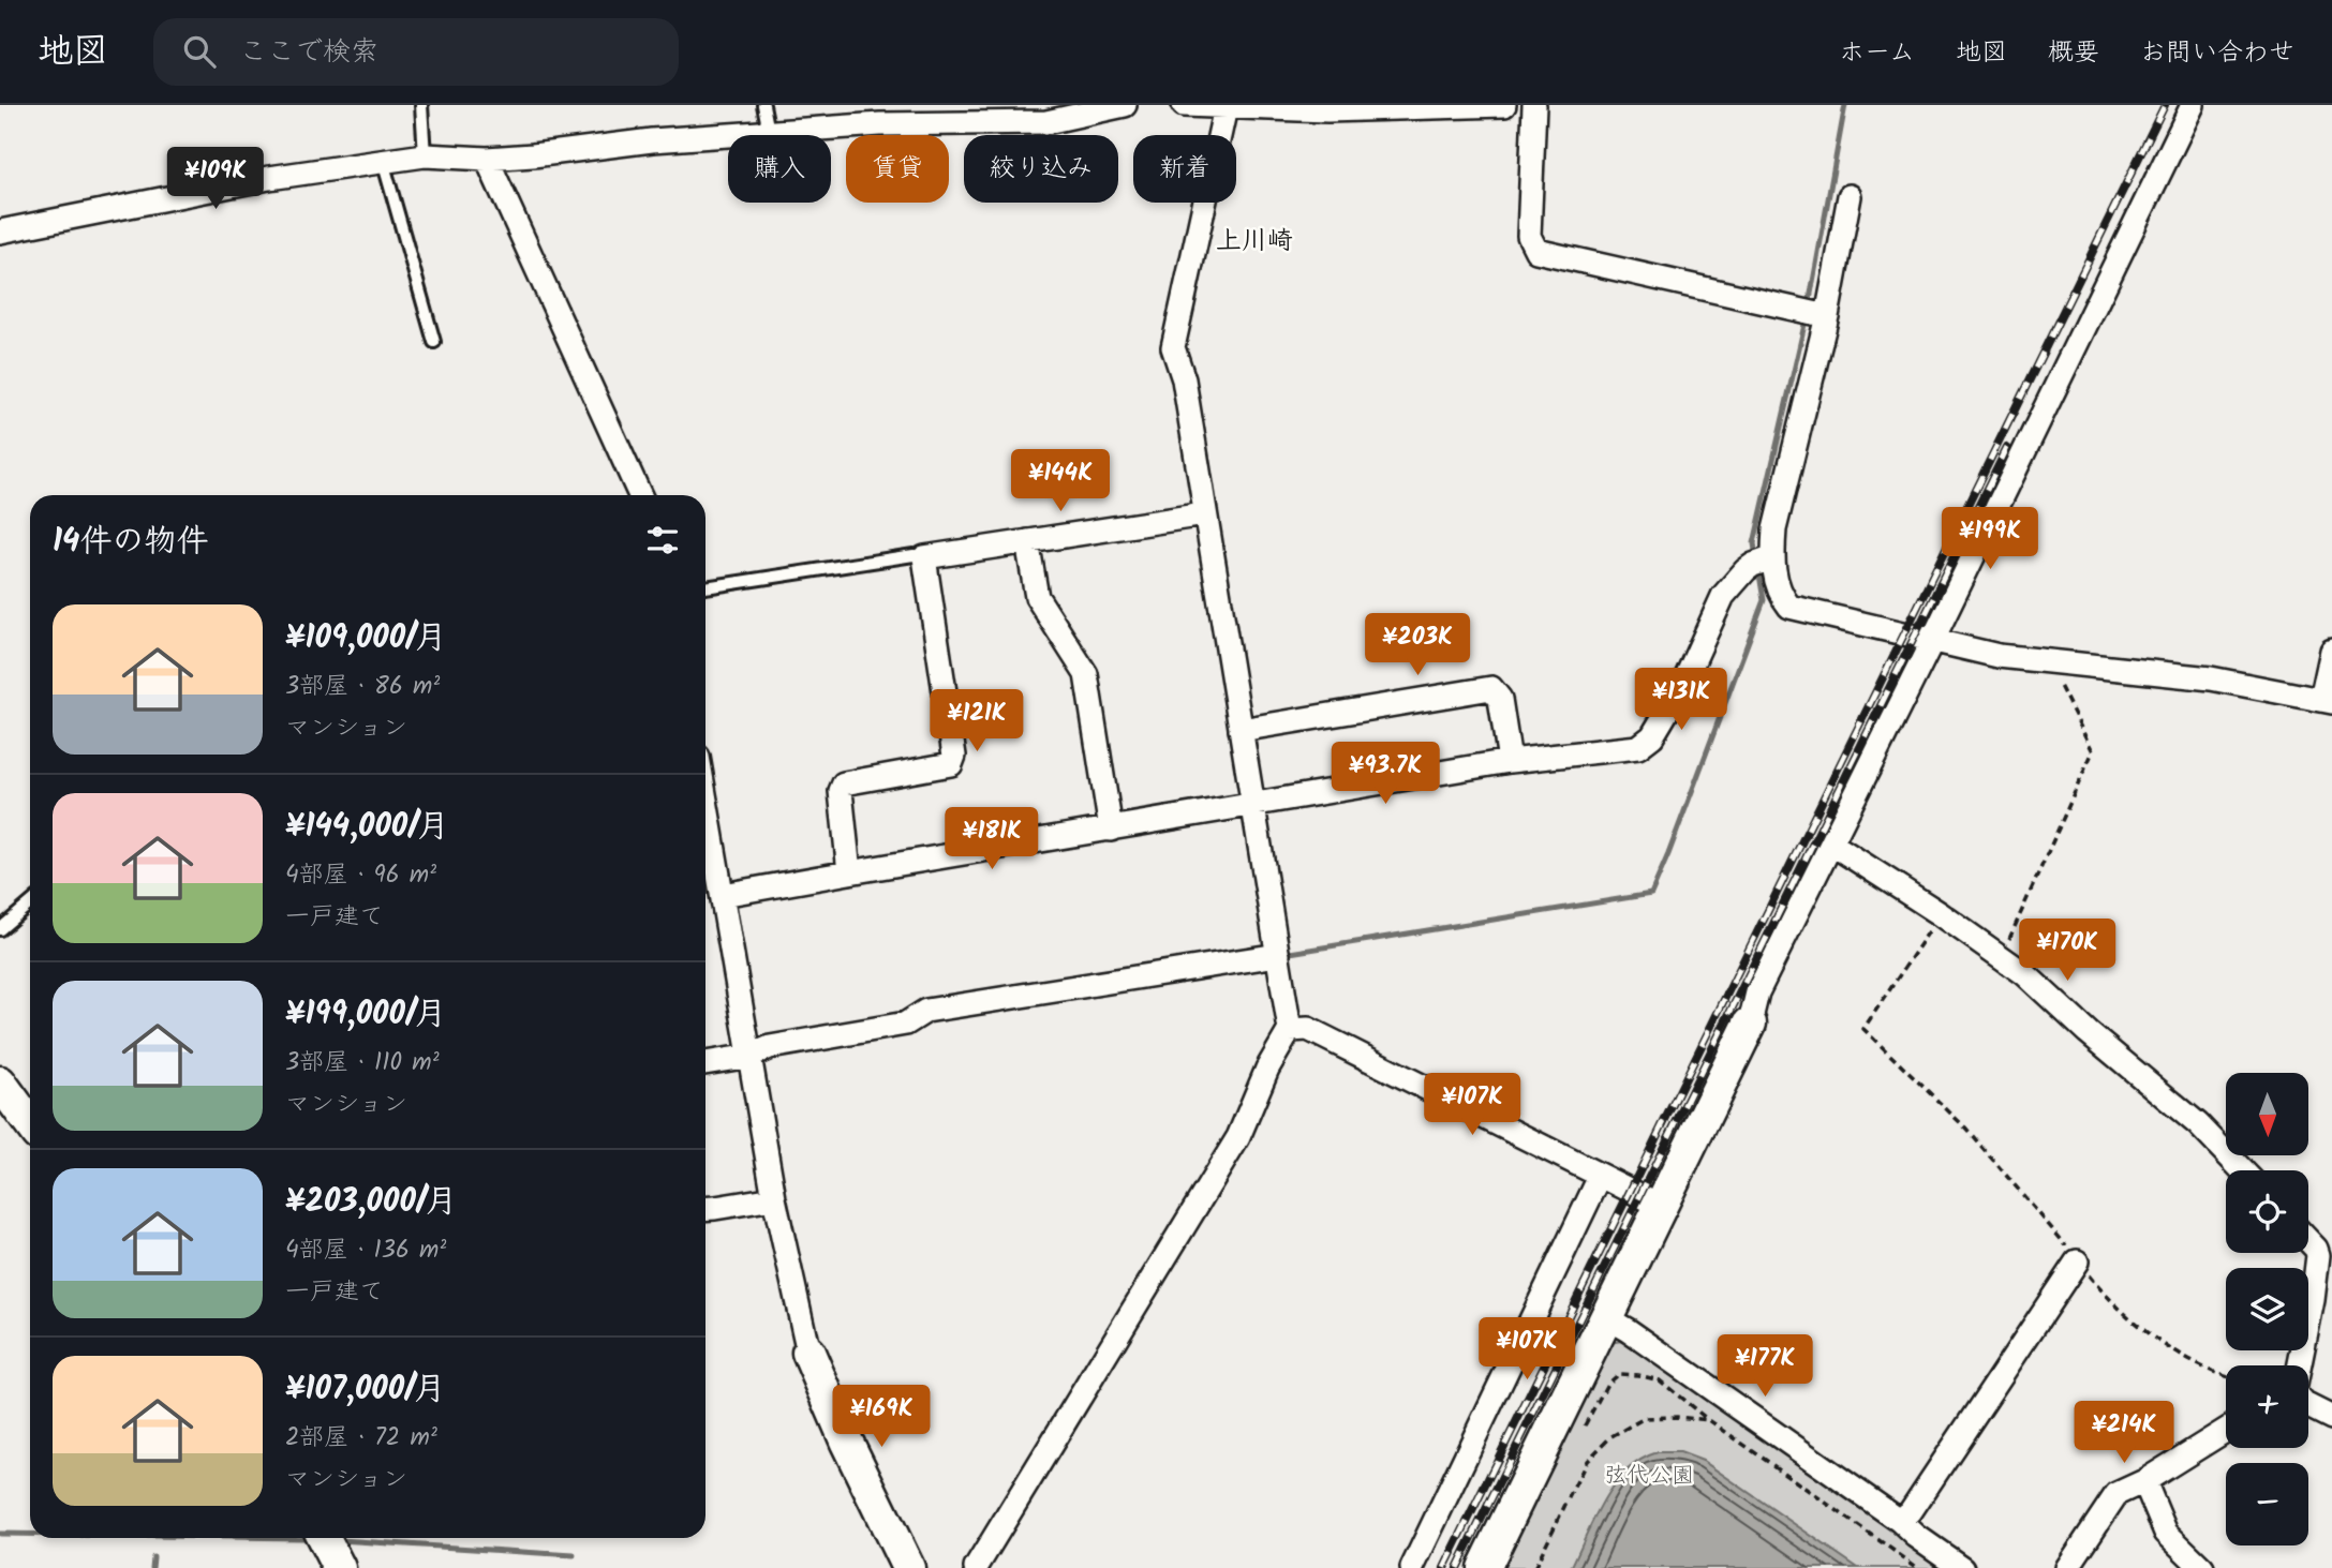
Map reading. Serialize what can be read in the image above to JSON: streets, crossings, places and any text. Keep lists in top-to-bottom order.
{
  "districts": ["上川崎"],
  "parks": ["弦代公園"],
  "north": "bottom",
  "page": {
    "header": "地図",
    "search": "ここで検索",
    "nav": [
      "ホーム",
      "地図",
      "概要",
      "お問い合わせ"
    ],
    "chip": [
      "購入",
      "賃貸",
      "絞り込み",
      "新着"
    ],
    "price": [
      "¥109K",
      "¥144K",
      "¥199K",
      "¥203K",
      "¥131K",
      "¥121K",
      "¥93.7K",
      "¥181K",
      "¥170K",
      "¥107K",
      "¥107K",
      "¥177K",
      "¥169K",
      "¥214K"
    ],
    "heading": "14件の物件",
    "list": [
      {
        "name": "¥109,000/月",
        "note": "3部屋 · 86 m² · マンション"
      },
      {
        "name": "¥144,000/月",
        "note": "4部屋 · 96 m² · 一戸建て"
      },
      {
        "name": "¥199,000/月",
        "note": "3部屋 · 110 m² · マンション"
      },
      {
        "name": "¥203,000/月",
        "note": "4部屋 · 136 m² · 一戸建て"
      },
      {
        "name": "¥107,000/月",
        "note": "2部屋 · 72 m² · マンション"
      }
    ],
    "map_buttons": ["+", "−"]
  }
}
